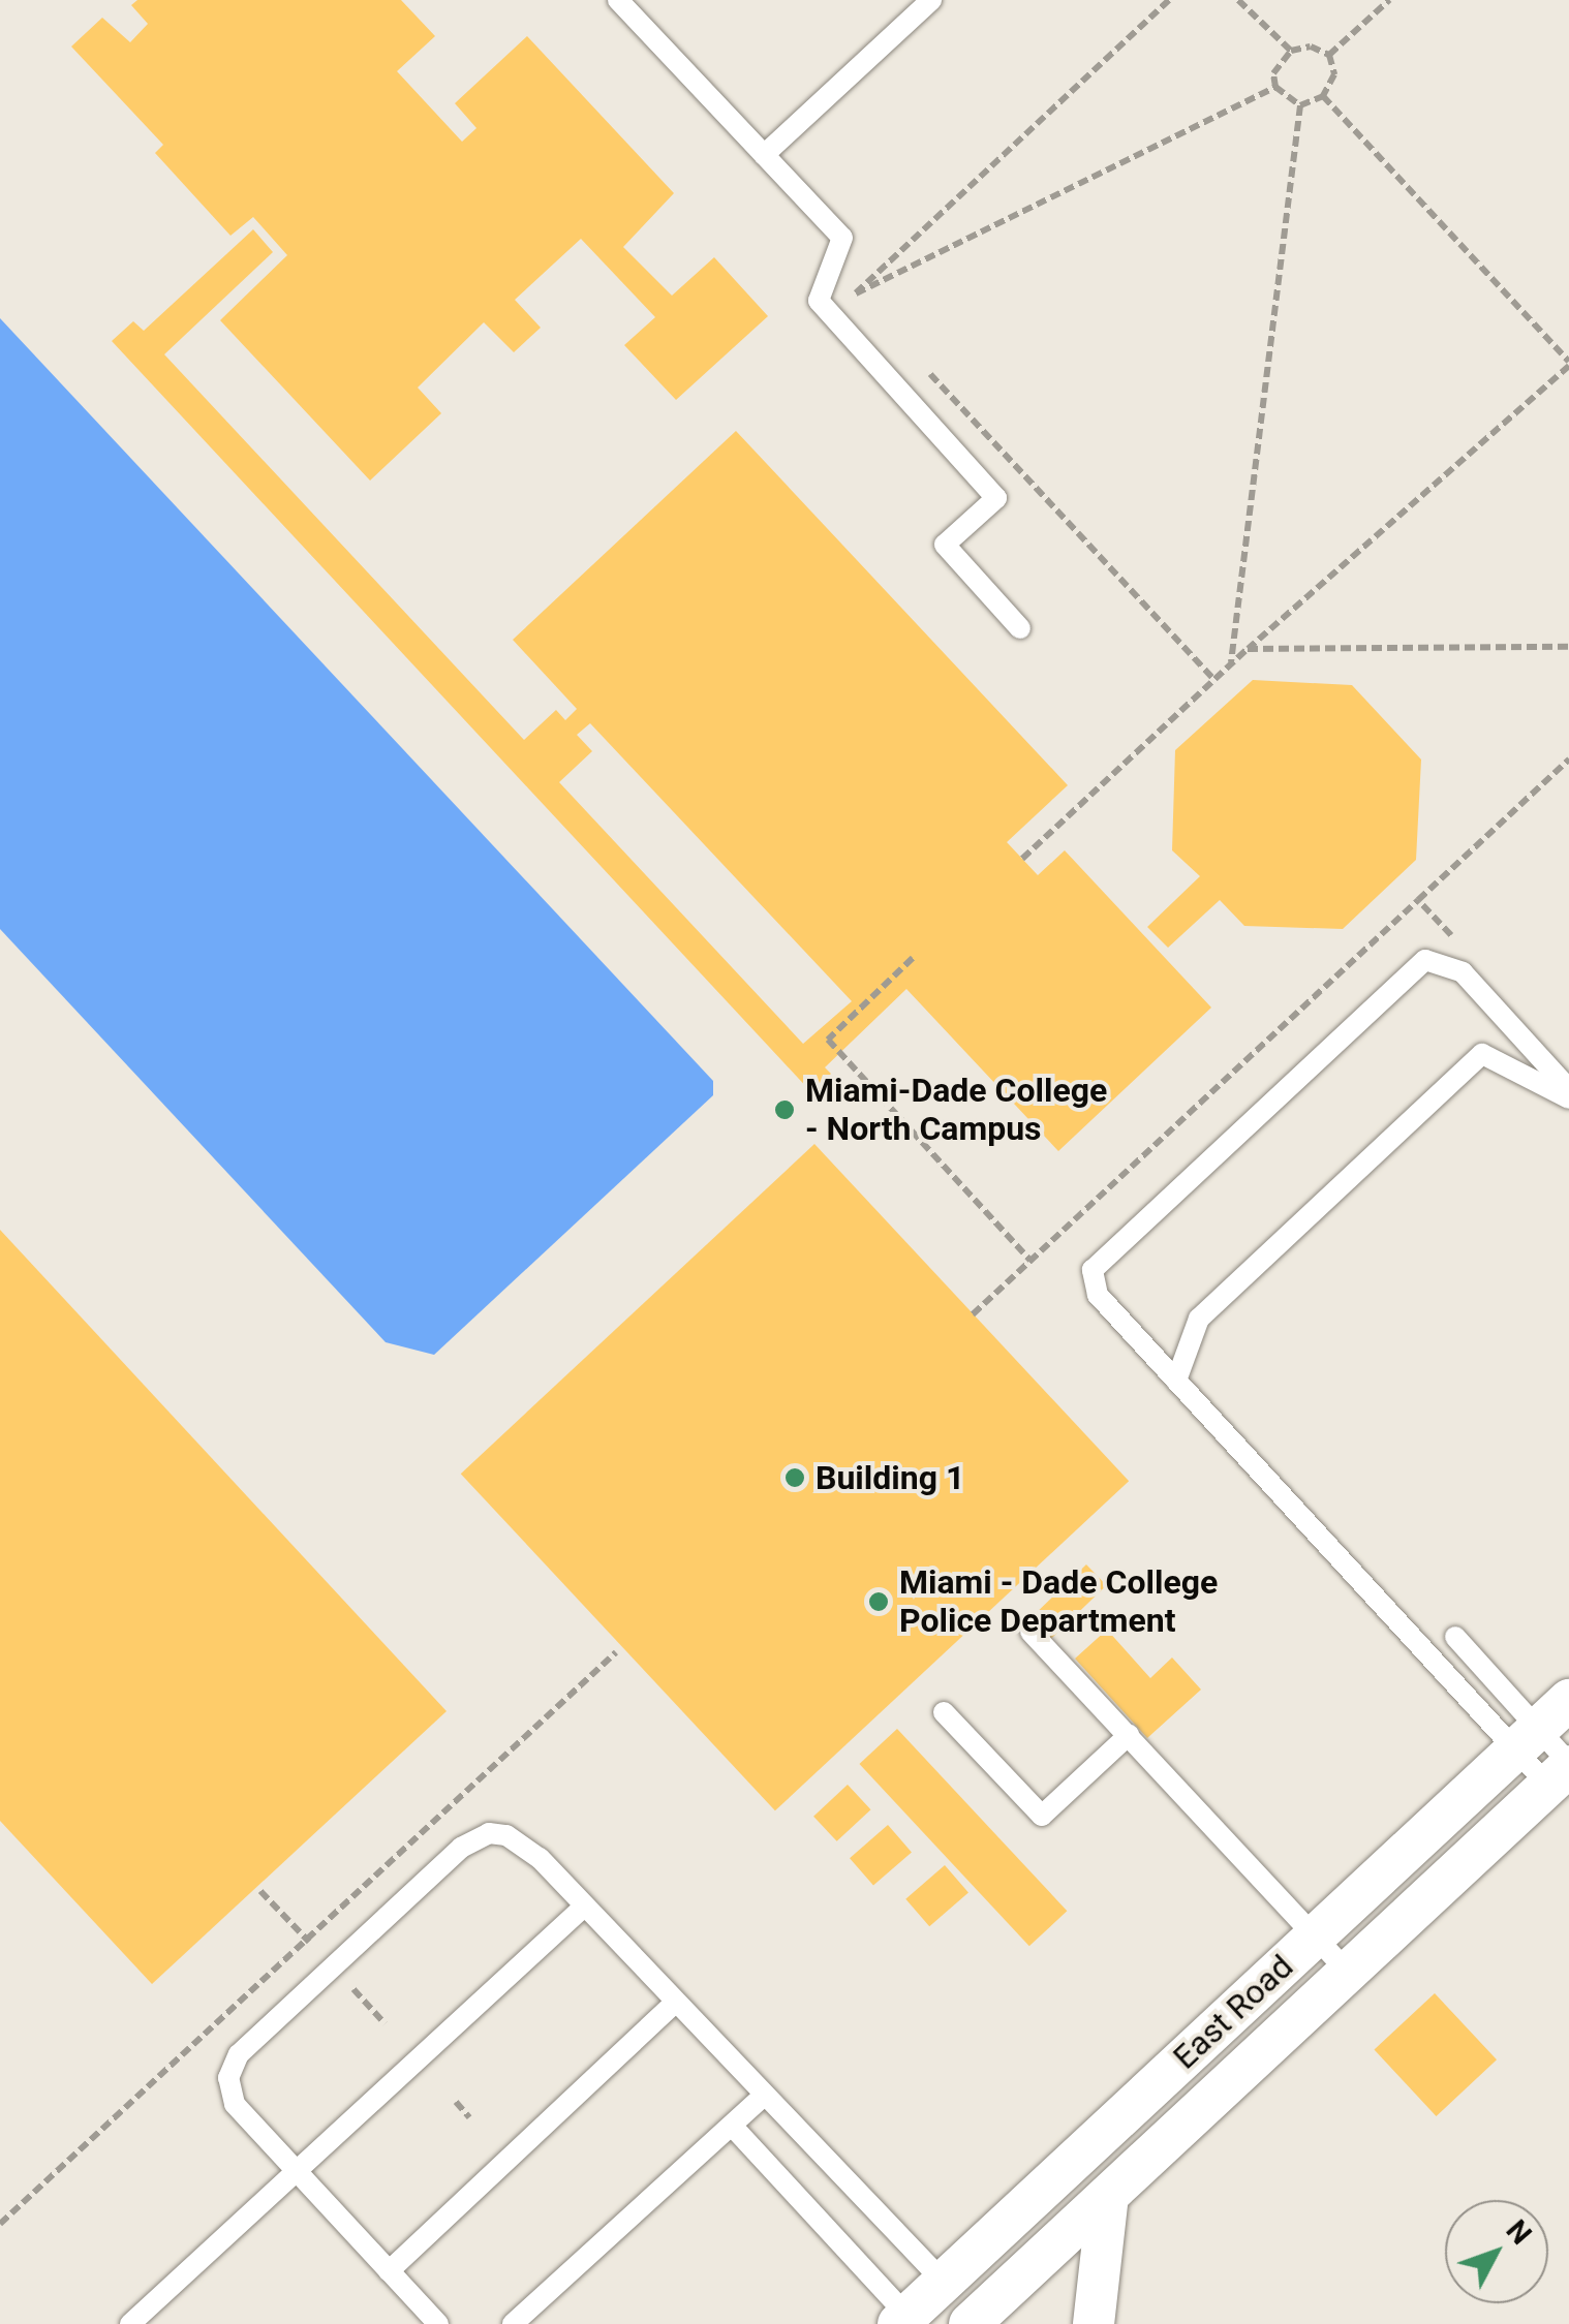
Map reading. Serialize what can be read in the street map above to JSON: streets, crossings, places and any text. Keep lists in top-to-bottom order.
{
  "streets": {
    "street": ["East Road"]
  },
  "places": ["Miami-Dade College - North Campus", "Building 1", "Miami - Dade College Police Department"],
  "north": "top right"
}
